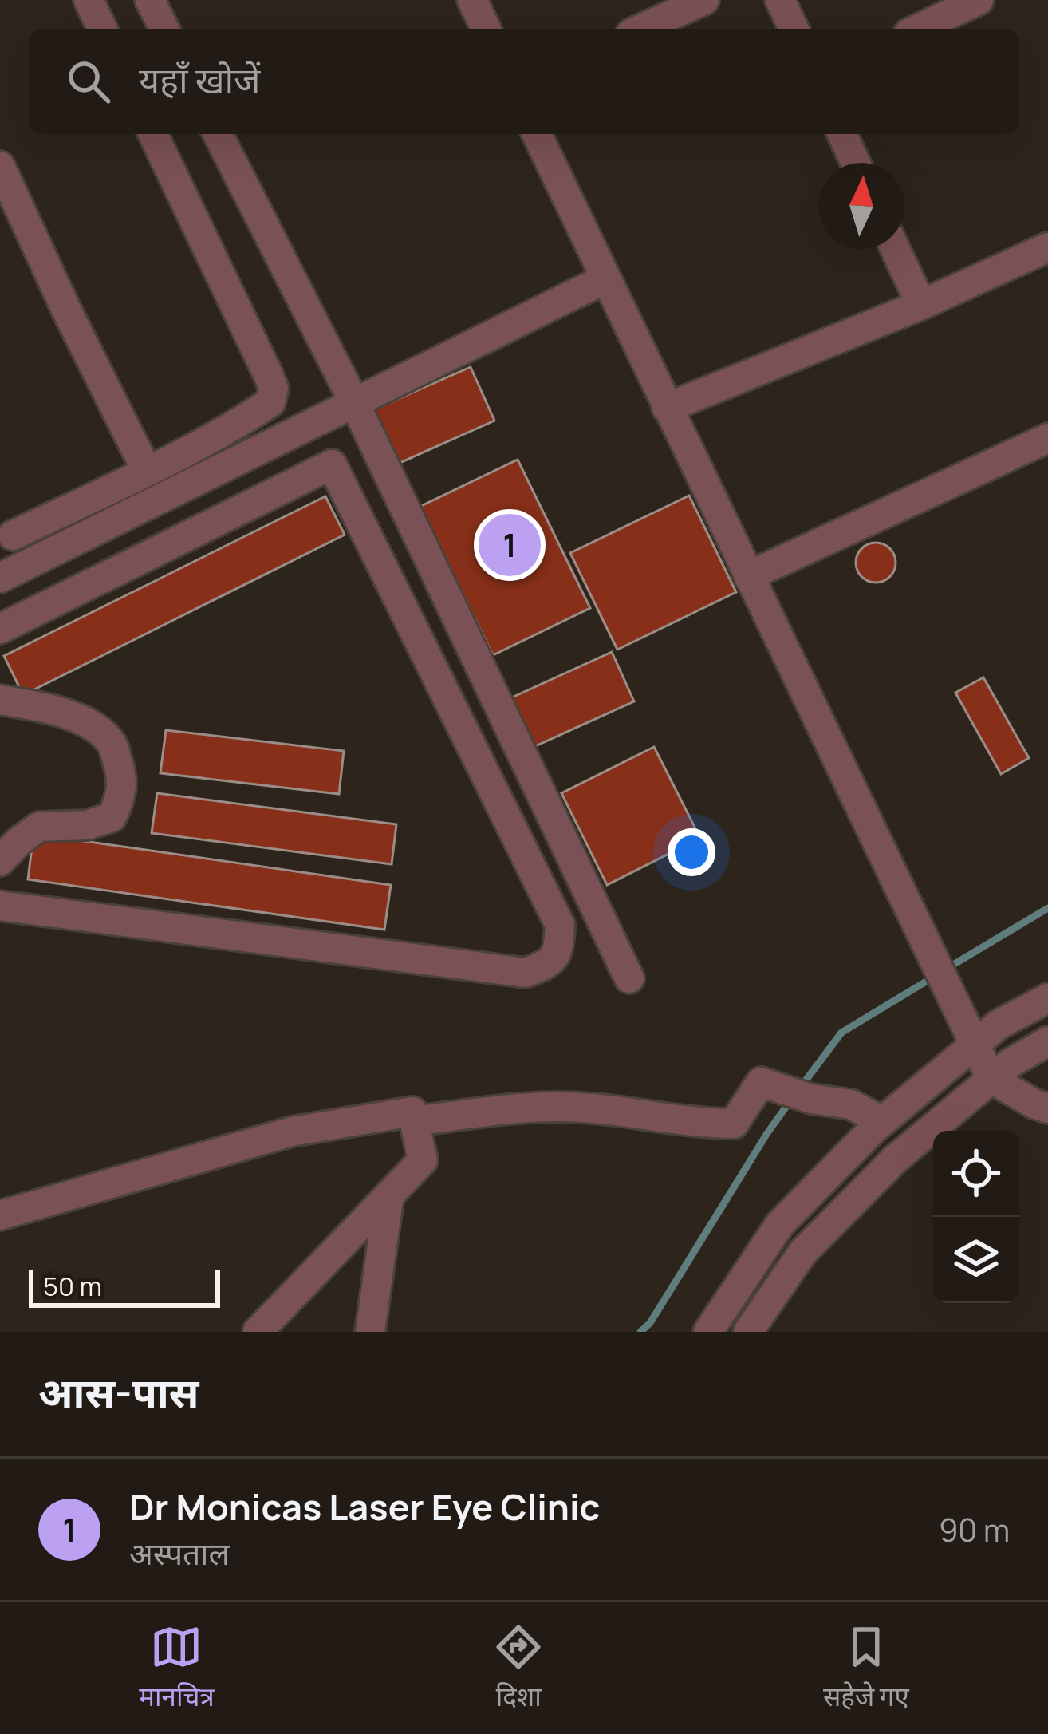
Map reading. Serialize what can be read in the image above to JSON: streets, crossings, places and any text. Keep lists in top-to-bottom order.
{
  "scale_bar": "50 m",
  "north": "top",
  "page": {
    "search": "यहाँ खोजें",
    "pins": "1",
    "scale": "50 m",
    "heading": "आस-पास",
    "list": [
      {
        "mark": "1",
        "name": "Dr Monicas Laser Eye Clinic",
        "note": "अस्पताल",
        "value": "90 m"
      }
    ],
    "nav": ["मानचित्र", "दिशा", "सहेजे गए"]
  }
}
